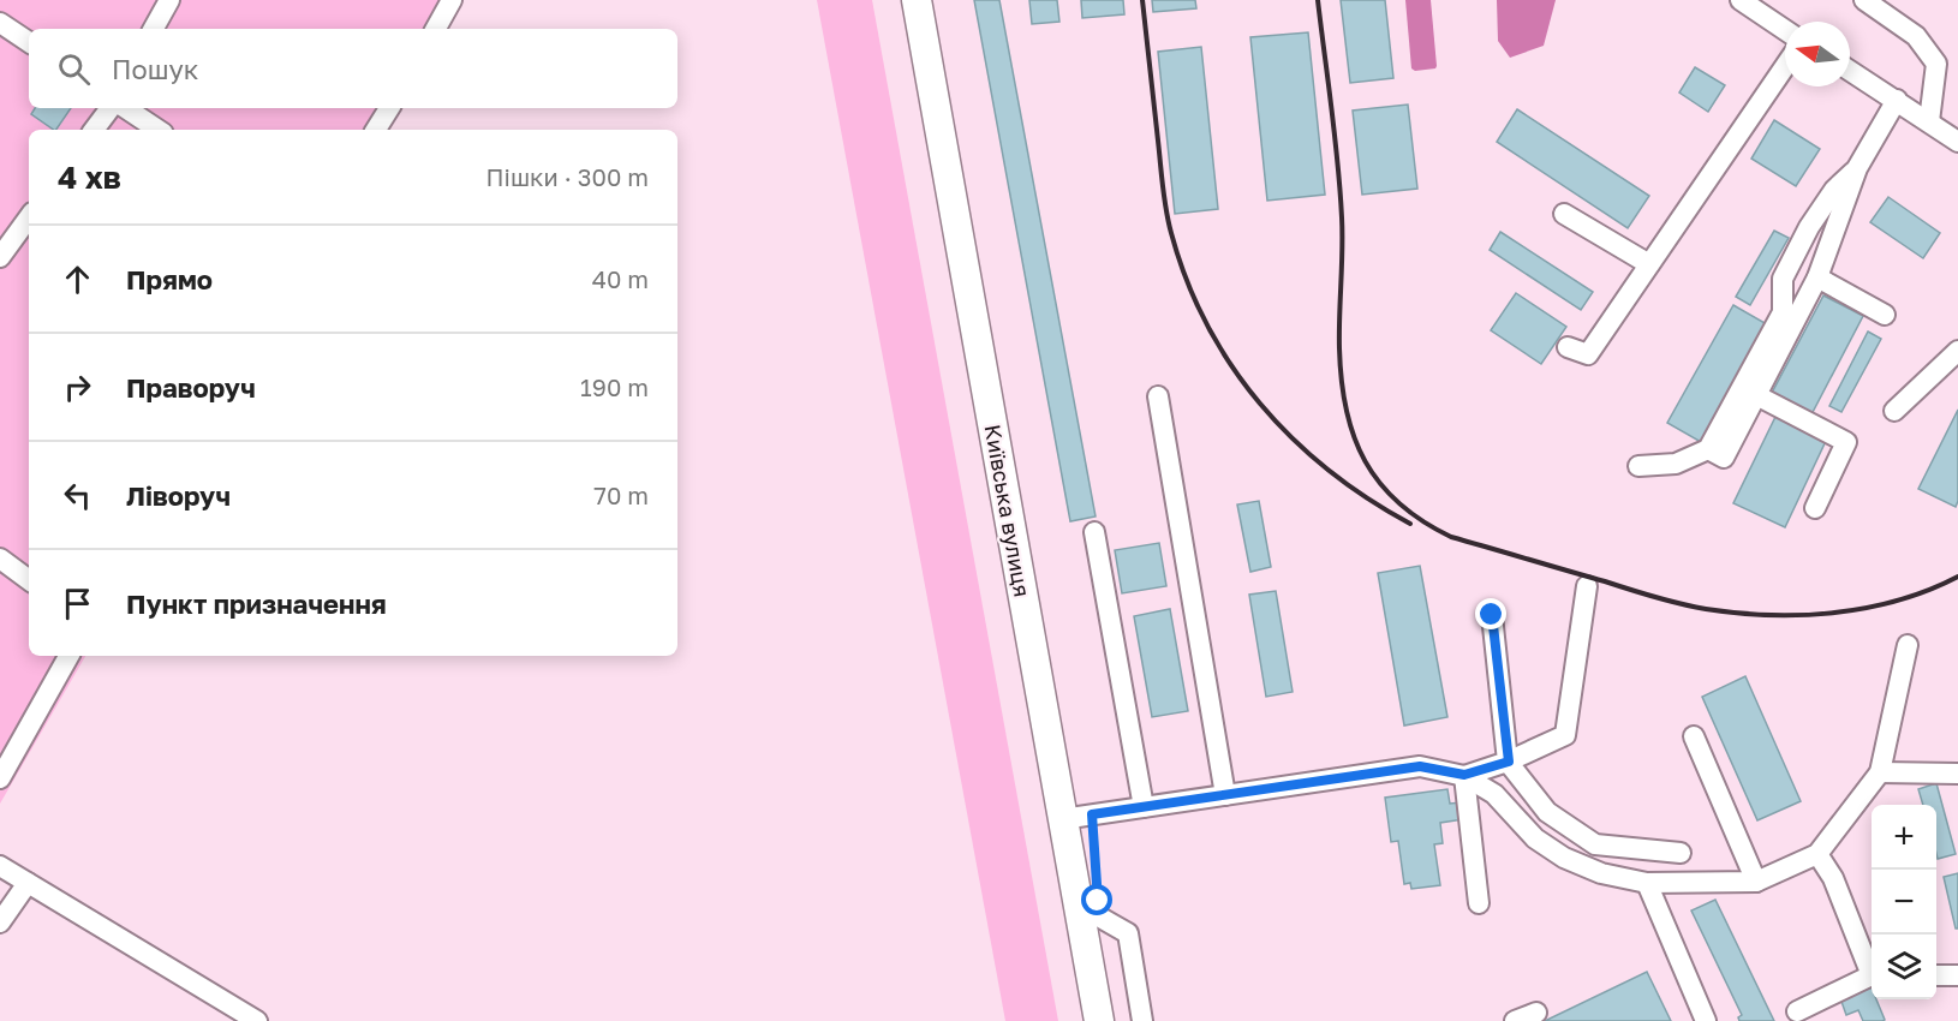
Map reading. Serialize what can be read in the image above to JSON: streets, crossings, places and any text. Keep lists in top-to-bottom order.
{
  "streets": {
    "highway": ["Київська вулиця"]
  },
  "north": "left",
  "page": {
    "search": "Пошук",
    "heading": ["4 хв", "Пішки · 300 m"],
    "list": [
      ["Прямо", "40 m"],
      ["Праворуч", "190 m"],
      ["Ліворуч", "70 m"],
      "Пункт призначення"
    ],
    "map_buttons": ["+", "−"]
  }
}
